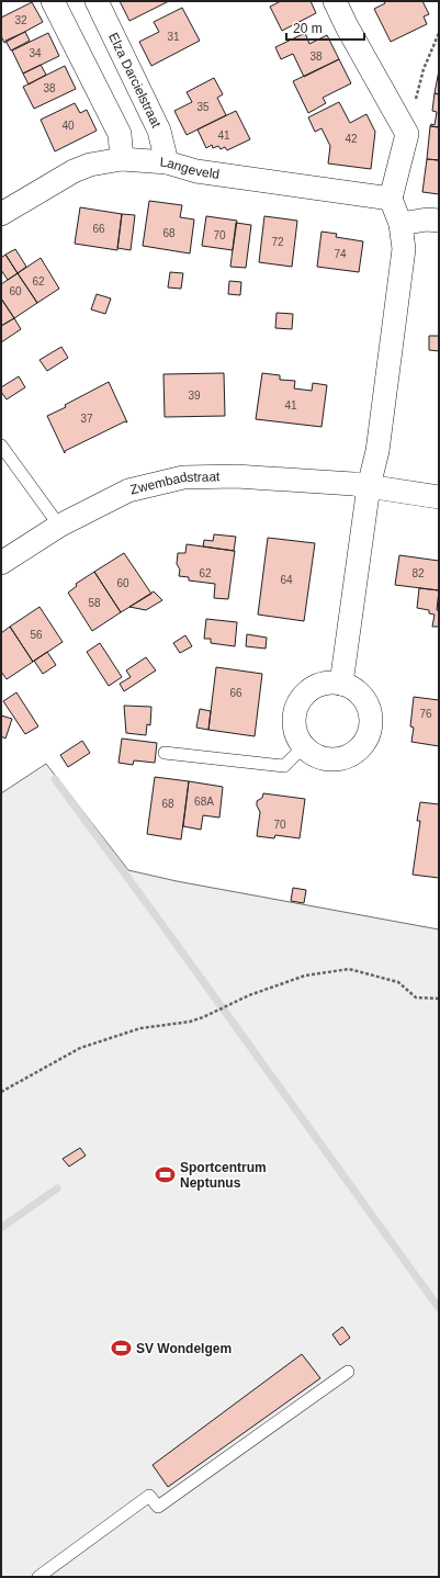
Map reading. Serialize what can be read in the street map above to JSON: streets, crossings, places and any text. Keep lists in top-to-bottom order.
{
  "streets": {
    "street": ["Elza Darcielstraat", "Langeveld", "Zwembadstraat"]
  },
  "crossings": [
    ["Elza Darcielstraat", "Langeveld"]
  ],
  "places": {
    "sports": ["Sportcentrum Neptunus", "SV Wondelgem"]
  },
  "house_numbers": [
    "32",
    "31",
    "34",
    "38",
    "38",
    "35",
    "40",
    "41",
    "42",
    "66",
    "68",
    "70",
    "72",
    "74",
    "62",
    "60",
    "39",
    "41",
    "37",
    "62",
    "82",
    "64",
    "60",
    "58",
    "56",
    "66",
    "76",
    "68A",
    "68",
    "70"
  ],
  "scale_bar": "20 m"
}
